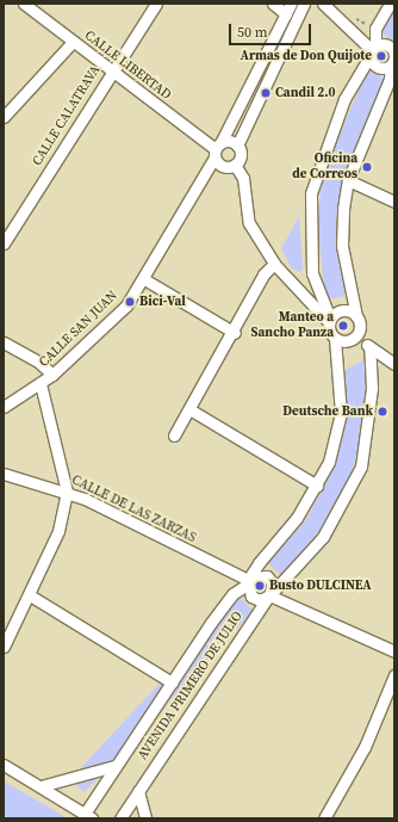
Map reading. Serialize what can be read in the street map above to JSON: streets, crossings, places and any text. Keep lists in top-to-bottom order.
{
  "streets": {
    "street": [
      "CALLE LIBERTAD",
      "CALLE CALATRAVA",
      "CALLE SAN JUAN",
      "CALLE DE LAS ZARZAS",
      "AVENIDA PRIMERO DE JULIO"
    ]
  },
  "crossings": [
    ["CALLE LIBERTAD", "CALLE CALATRAVA"],
    ["CALLE LIBERTAD", "CALLE SAN JUAN"],
    ["CALLE DE LAS ZARZAS", "AVENIDA PRIMERO DE JULIO"]
  ],
  "places": [
    "Armas de Don Quijote",
    "Candil 2.0",
    "Oficina de Correos",
    "Bici-Val",
    "Manteo a Sancho Panza",
    "Deutsche Bank",
    "Busto DULCINEA"
  ],
  "scale_bar": "50 m"
}
